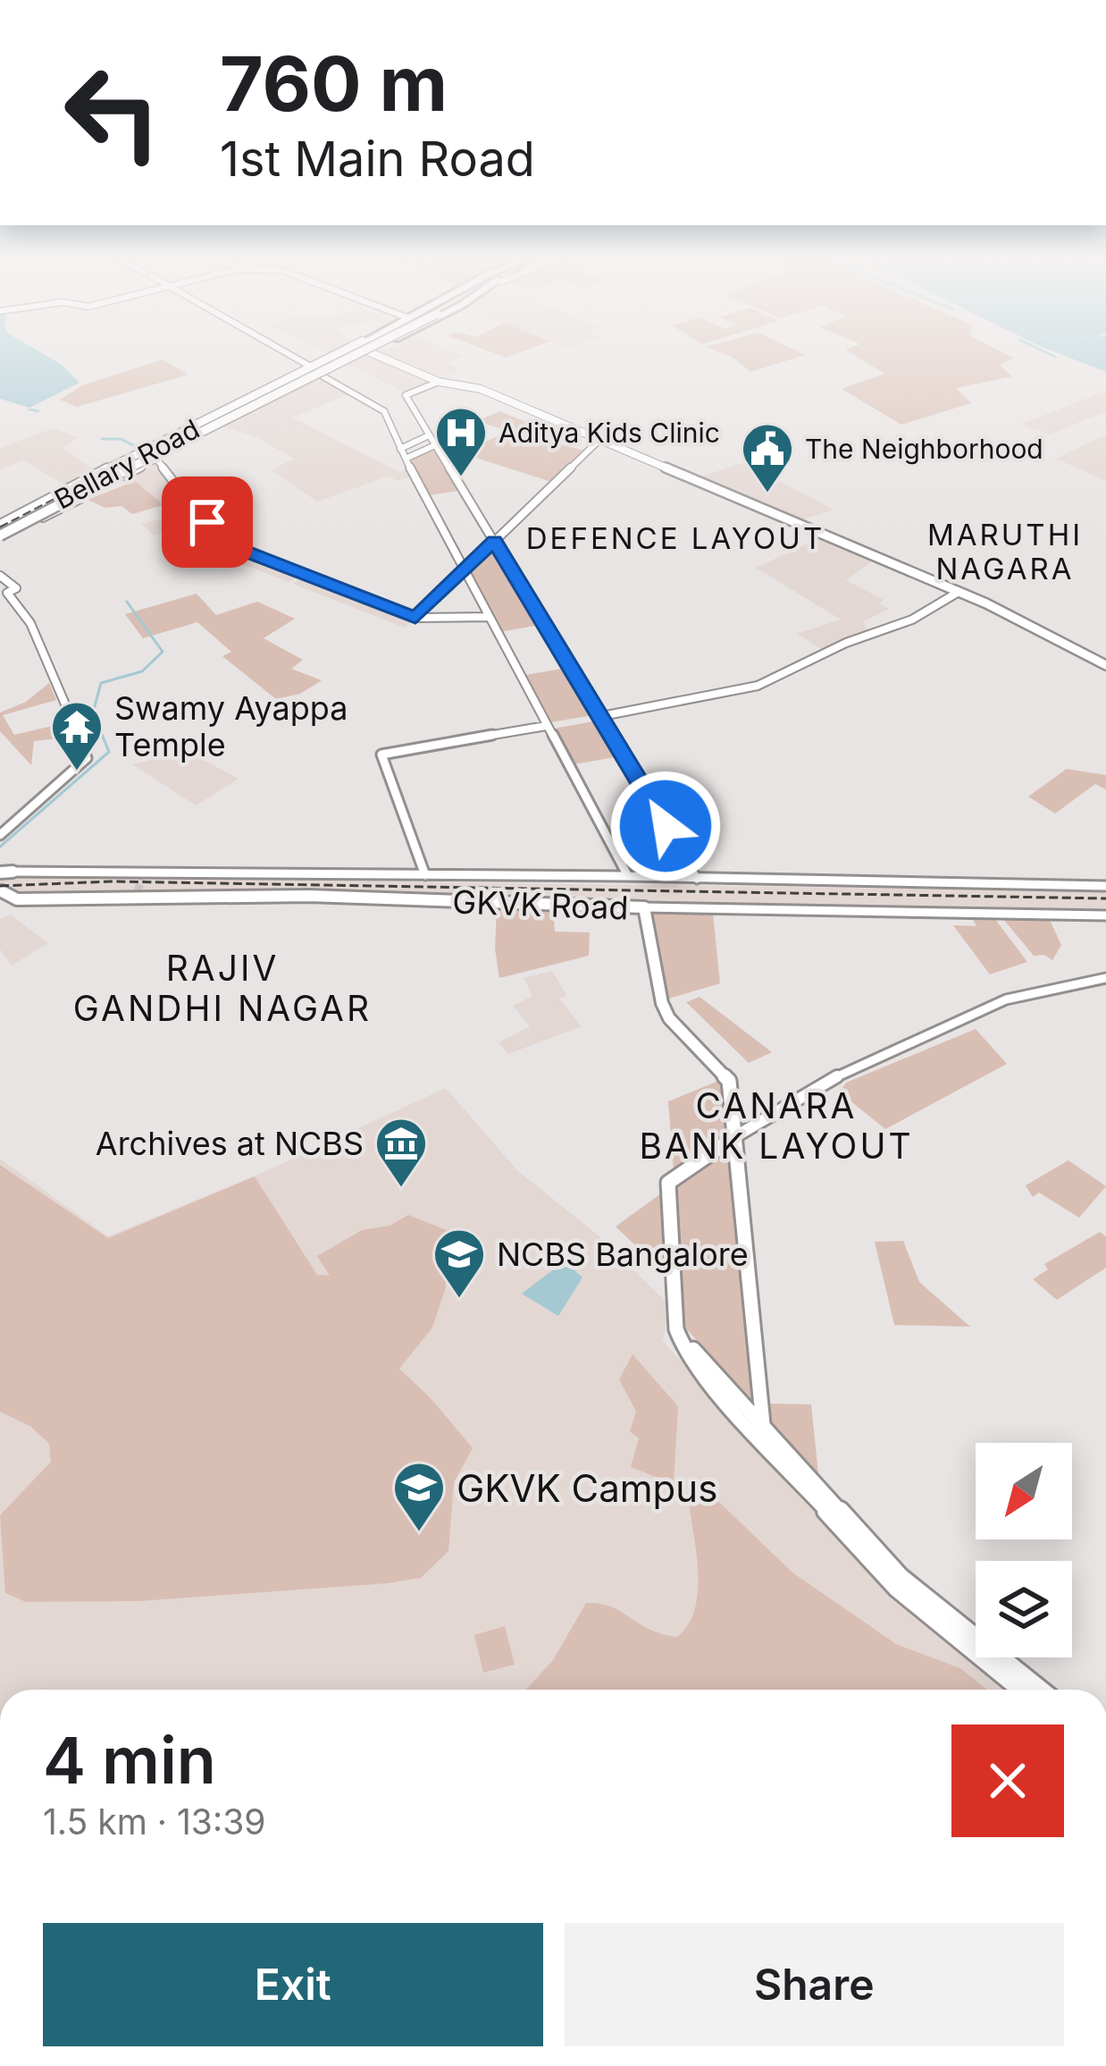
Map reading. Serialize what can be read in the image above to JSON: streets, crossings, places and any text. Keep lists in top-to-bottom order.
{
  "streets": {
    "highway": ["Bellary Road"],
    "main road": ["GKVK Road"]
  },
  "districts": [
    "MARUTHI NAGARA",
    "DEFENCE LAYOUT",
    "RAJIV GANDHI NAGAR",
    "CANARA BANK LAYOUT"
  ],
  "places": {
    "hospital": ["Aditya Kids Clinic"],
    "public building": ["The Neighborhood"],
    "temple": ["Swamy Ayappa Temple"],
    "museum": ["Archives at NCBS"],
    "school or university": ["NCBS Bangalore", "GKVK Campus"]
  },
  "north": "bottom left",
  "page": {
    "turn": ["760 m", "1st Main Road"],
    "heading": ["4 min", "1.5 km · 13:39"],
    "buttons": ["Exit", "Share"]
  }
}
